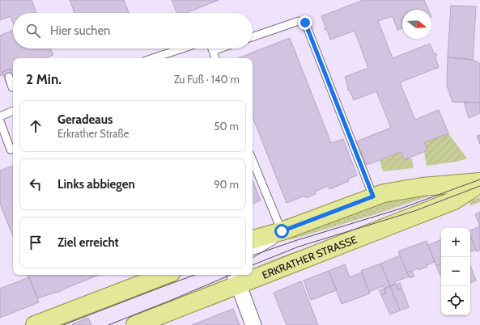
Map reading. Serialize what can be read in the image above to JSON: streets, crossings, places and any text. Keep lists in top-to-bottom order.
{
  "streets": {
    "main road": ["ERKRATHER STRASSE"]
  },
  "north": "right",
  "page": {
    "search": "Hier suchen",
    "heading": ["2 Min.", "Zu Fuß · 140 m"],
    "list": [
      ["Geradeaus", "Erkrather Straße", "50 m"],
      ["Links abbiegen", "90 m"],
      "Ziel erreicht"
    ],
    "map_buttons": ["+", "−"]
  }
}
